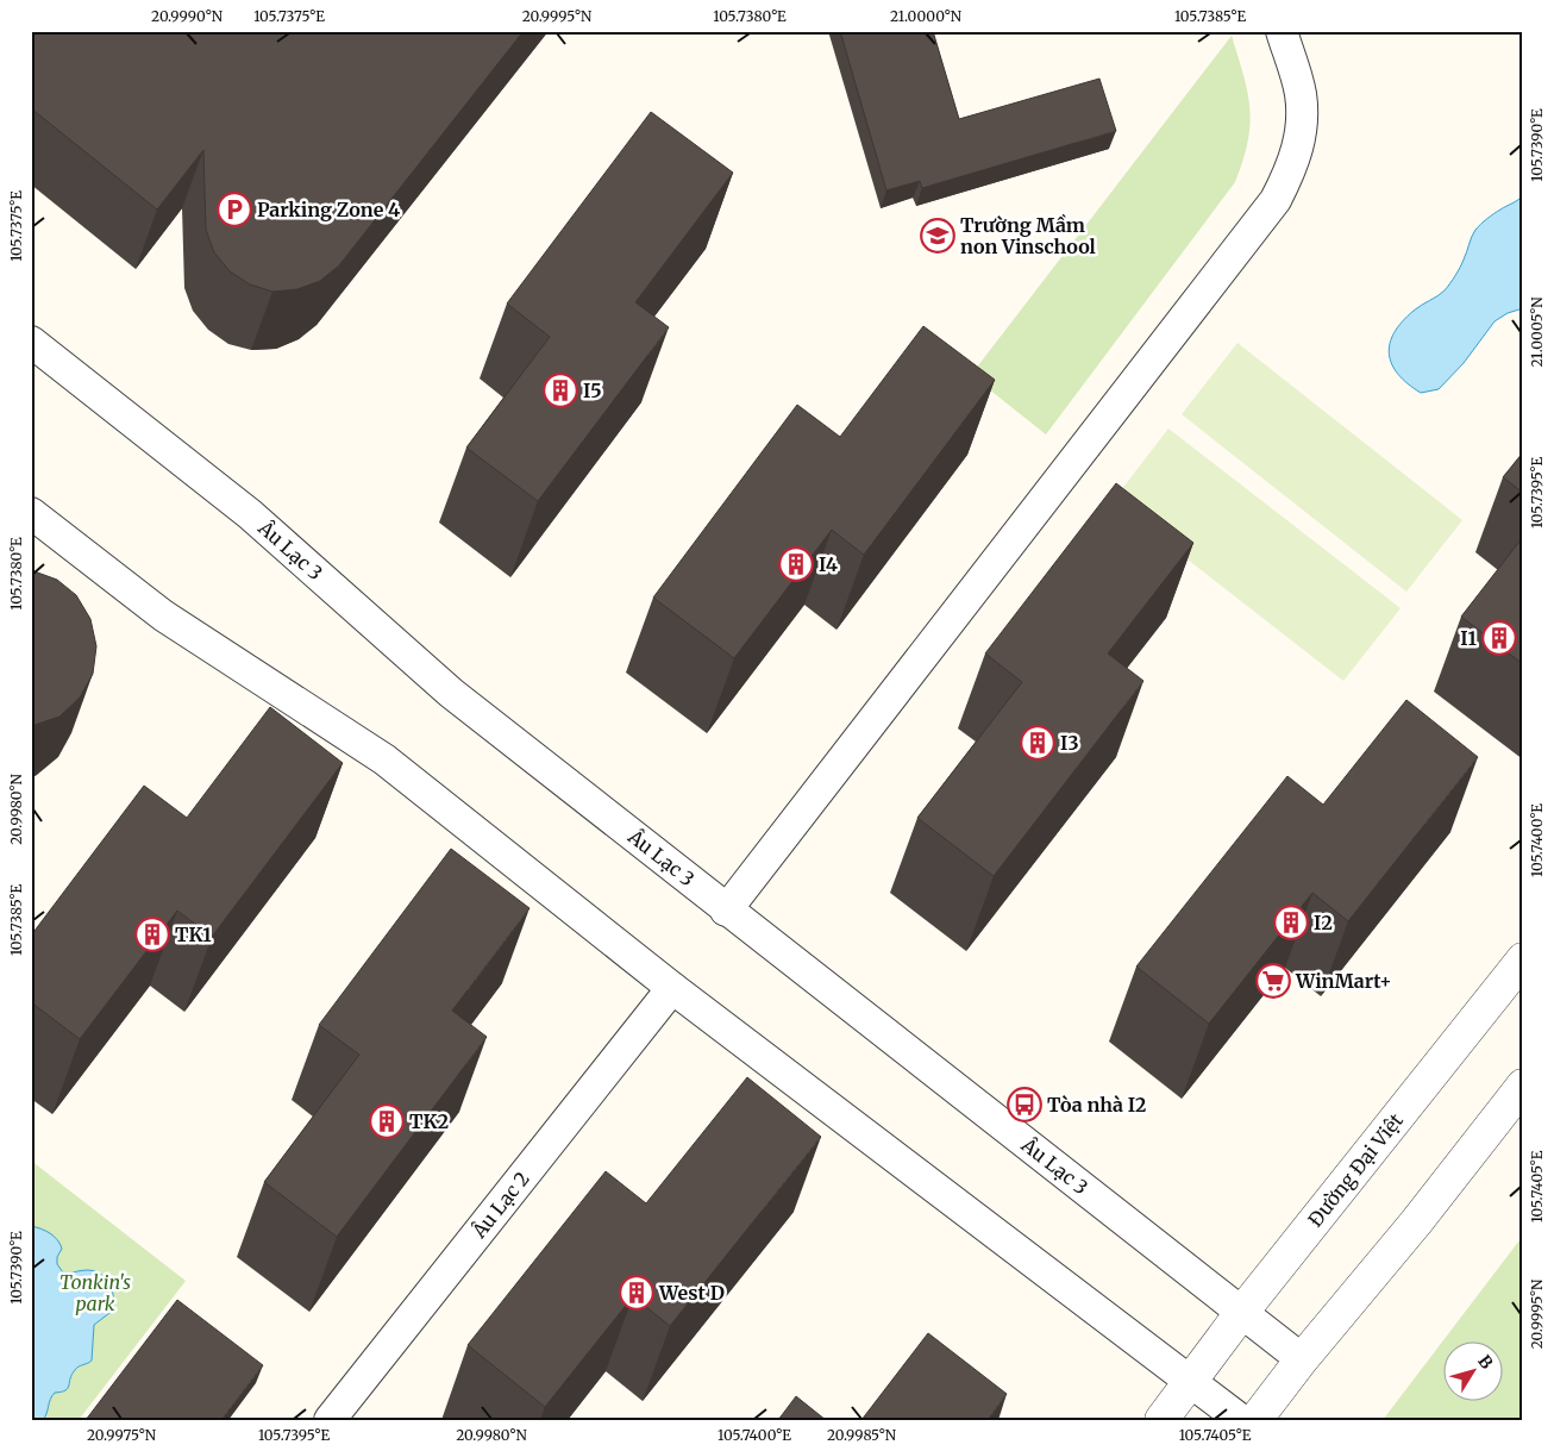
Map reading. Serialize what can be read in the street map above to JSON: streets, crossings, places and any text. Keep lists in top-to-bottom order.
{
  "streets": {
    "street": ["Âu Lạc 3", "Đường Đại Việt", "Âu Lạc 2"]
  },
  "crossings": [
    ["Âu Lạc 3", "Đường Đại Việt"]
  ],
  "parks": ["Tonkin's park"],
  "places": {
    "parking": ["Parking Zone 4"],
    "school or university": ["Trường Mầm non Vinschool"],
    "building": [
      "I5",
      "I4",
      "I1",
      "I3",
      "I2",
      "TK1",
      "TK2",
      "West D"
    ],
    "supermarket": ["WinMart+"],
    "bus stop": ["Tòa nhà I2"]
  },
  "north": "top right",
  "coordinates": [
    "20.9990°N",
    "105.7375°E",
    "20.9995°N",
    "105.7380°E",
    "21.0000°N",
    "105.7385°E",
    "105.7390°E",
    "21.0005°N",
    "105.7395°E",
    "20.9980°N",
    "105.7400°E",
    "105.7405°E",
    "20.9975°N",
    "20.9985°N"
  ]
}
